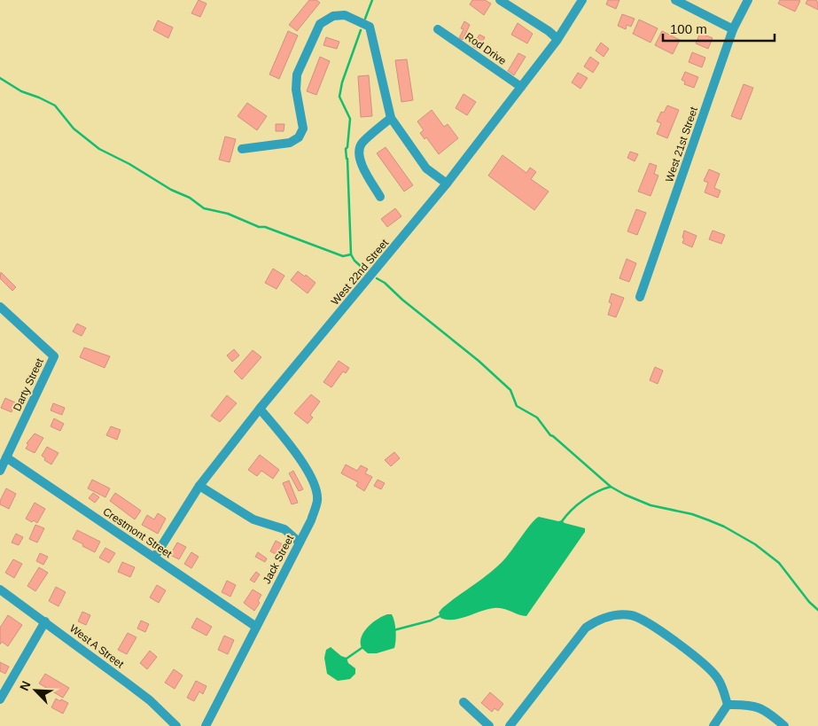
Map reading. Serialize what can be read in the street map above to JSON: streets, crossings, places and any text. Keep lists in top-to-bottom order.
{
  "streets": {
    "street": [
      "Rod Drive",
      "West 21st Street",
      "West 22nd Street",
      "Darty Street",
      "Crestmont Street",
      "Jack Street",
      "West A Street"
    ]
  },
  "crossings": [
    ["Rod Drive", "West 22nd Street"],
    ["West 22nd Street", "Crestmont Street"],
    ["West 22nd Street", "Jack Street"],
    ["Darty Street", "Crestmont Street"],
    ["Crestmont Street", "Jack Street"]
  ],
  "scale_bar": "100 m",
  "north": "top left"
}
